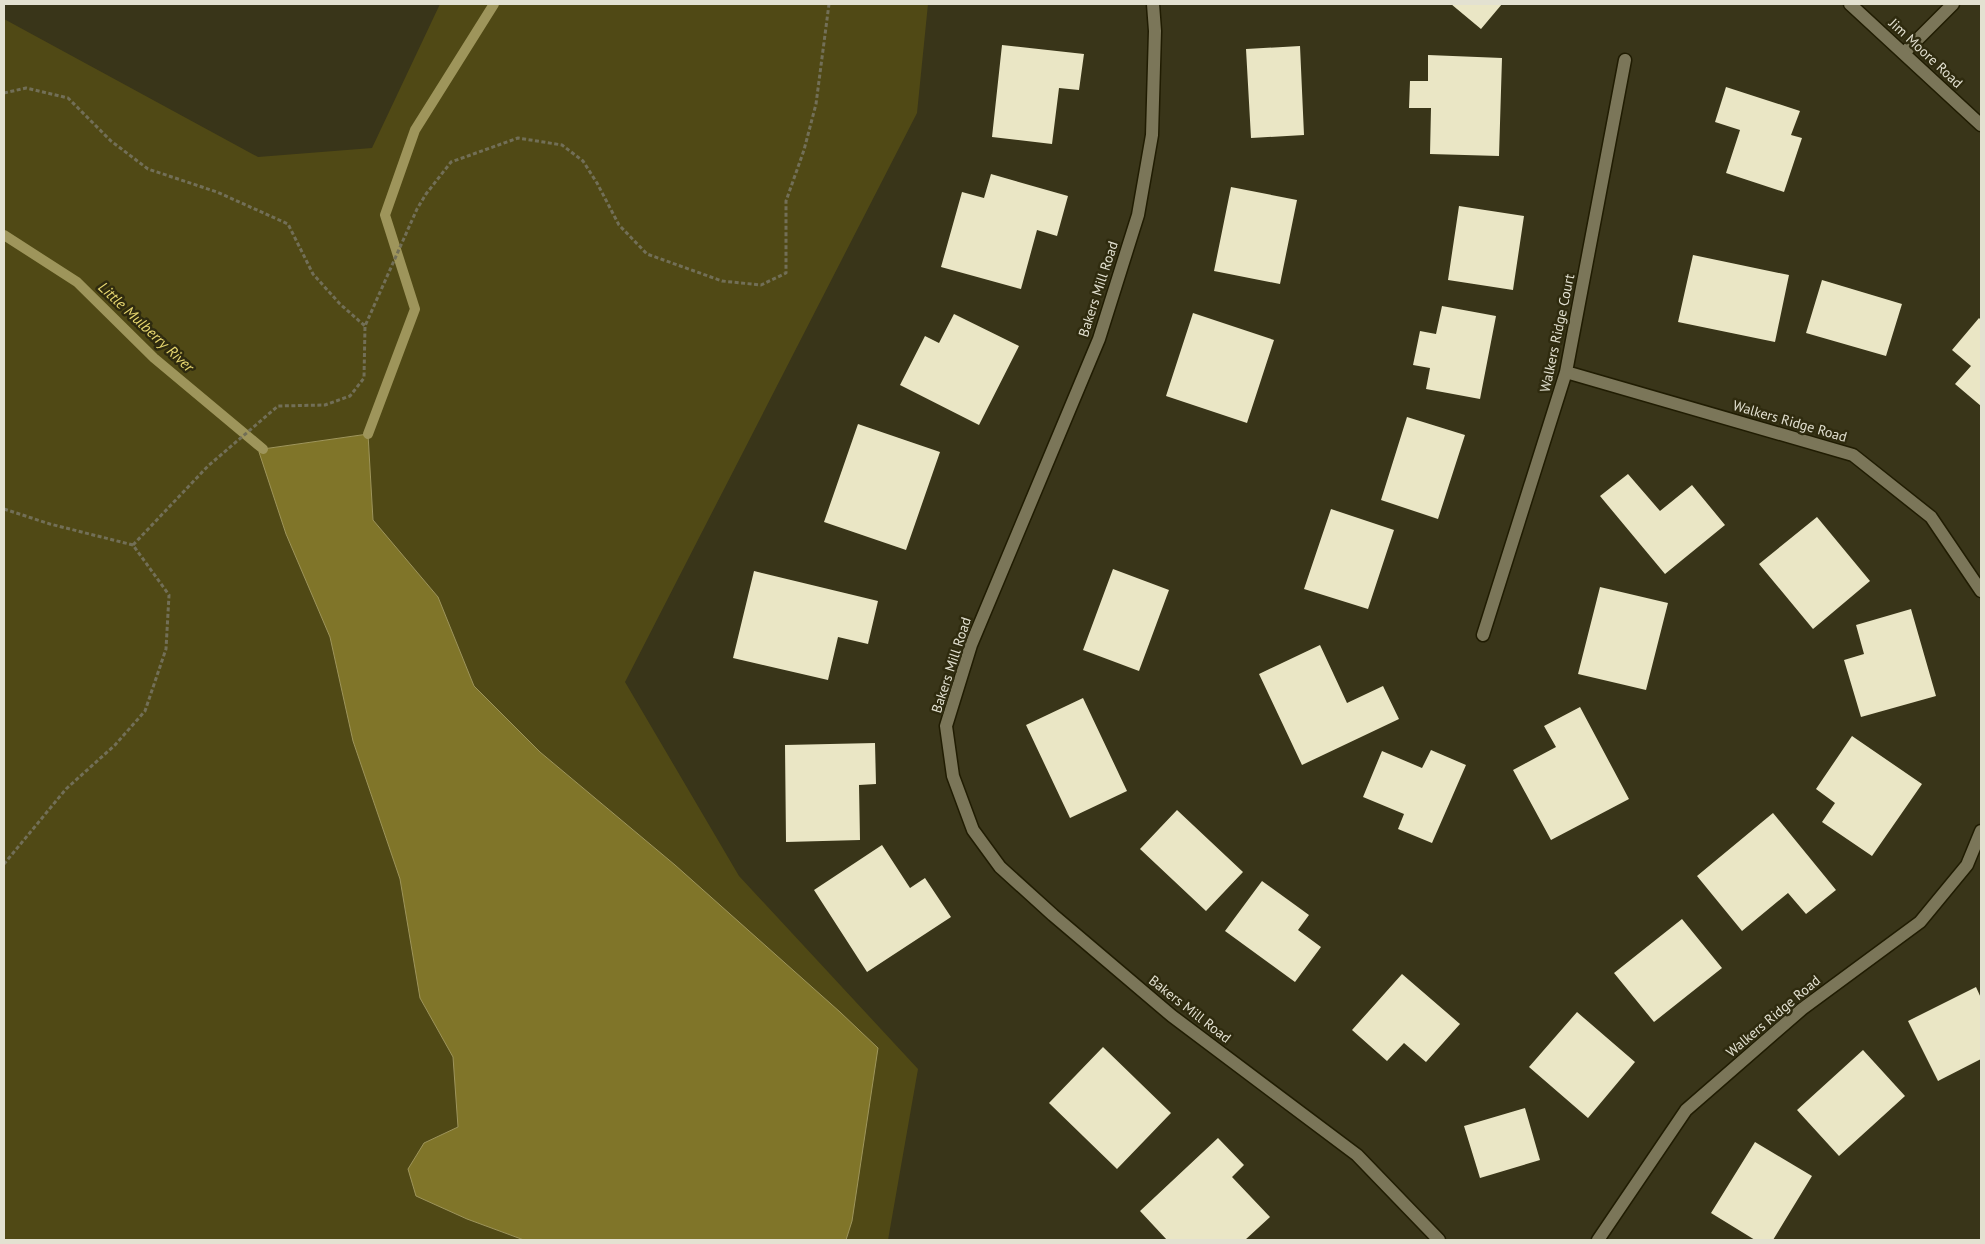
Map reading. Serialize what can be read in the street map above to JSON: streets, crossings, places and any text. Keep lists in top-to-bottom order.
{
  "streets": {
    "street": [
      "Jim Moore Road",
      "Bakers Mill Road",
      "Walkers Ridge Court",
      "Walkers Ridge Road"
    ]
  },
  "crossings": [
    ["Walkers Ridge Court", "Walkers Ridge Road"]
  ],
  "water": ["Little Mulberry River"]
}
